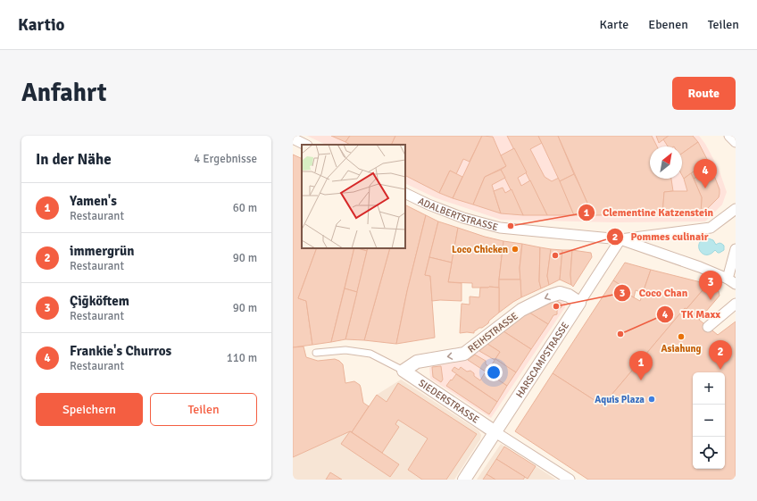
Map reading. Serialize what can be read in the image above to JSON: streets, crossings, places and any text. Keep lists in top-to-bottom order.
{
  "streets": {
    "street": [
      "ADALBERTSTRASSE",
      "REIHSTRASSE",
      "HARSCAMPSTRASSE",
      "SIEDERSTRASSE"
    ]
  },
  "crossings": [
    ["ADALBERTSTRASSE", "HARSCAMPSTRASSE"],
    ["REIHSTRASSE", "HARSCAMPSTRASSE"],
    ["REIHSTRASSE", "SIEDERSTRASSE"],
    ["HARSCAMPSTRASSE", "SIEDERSTRASSE"]
  ],
  "one_way": ["REIHSTRASSE"],
  "places": [
    "Clementine Katzenstein",
    "Loco Chicken",
    "Pommes culinair",
    "Coco Chan",
    "TK Maxx",
    "Asiahung",
    "Aquis Plaza"
  ],
  "north": "top right",
  "page": {
    "header": "Kartio",
    "nav": ["Karte", "Ebenen", "Teilen"],
    "buttons": [
      "Route",
      ["Speichern", "Teilen"]
    ],
    "title": "Anfahrt",
    "heading": ["In der Nähe", "4 Ergebnisse"],
    "pins": [
      "4",
      "3",
      "2",
      "1"
    ],
    "list": [
      {
        "mark": "1",
        "name": "Yamen's",
        "note": "Restaurant",
        "value": "60 m"
      },
      {
        "mark": "2",
        "name": "immergrün",
        "note": "Restaurant",
        "value": "90 m"
      },
      {
        "mark": "3",
        "name": "Çiğköftem",
        "note": "Restaurant",
        "value": "90 m"
      },
      {
        "mark": "4",
        "name": "Frankie's Churros",
        "note": "Restaurant",
        "value": "110 m"
      }
    ],
    "map_buttons": ["+", "−"]
  }
}
